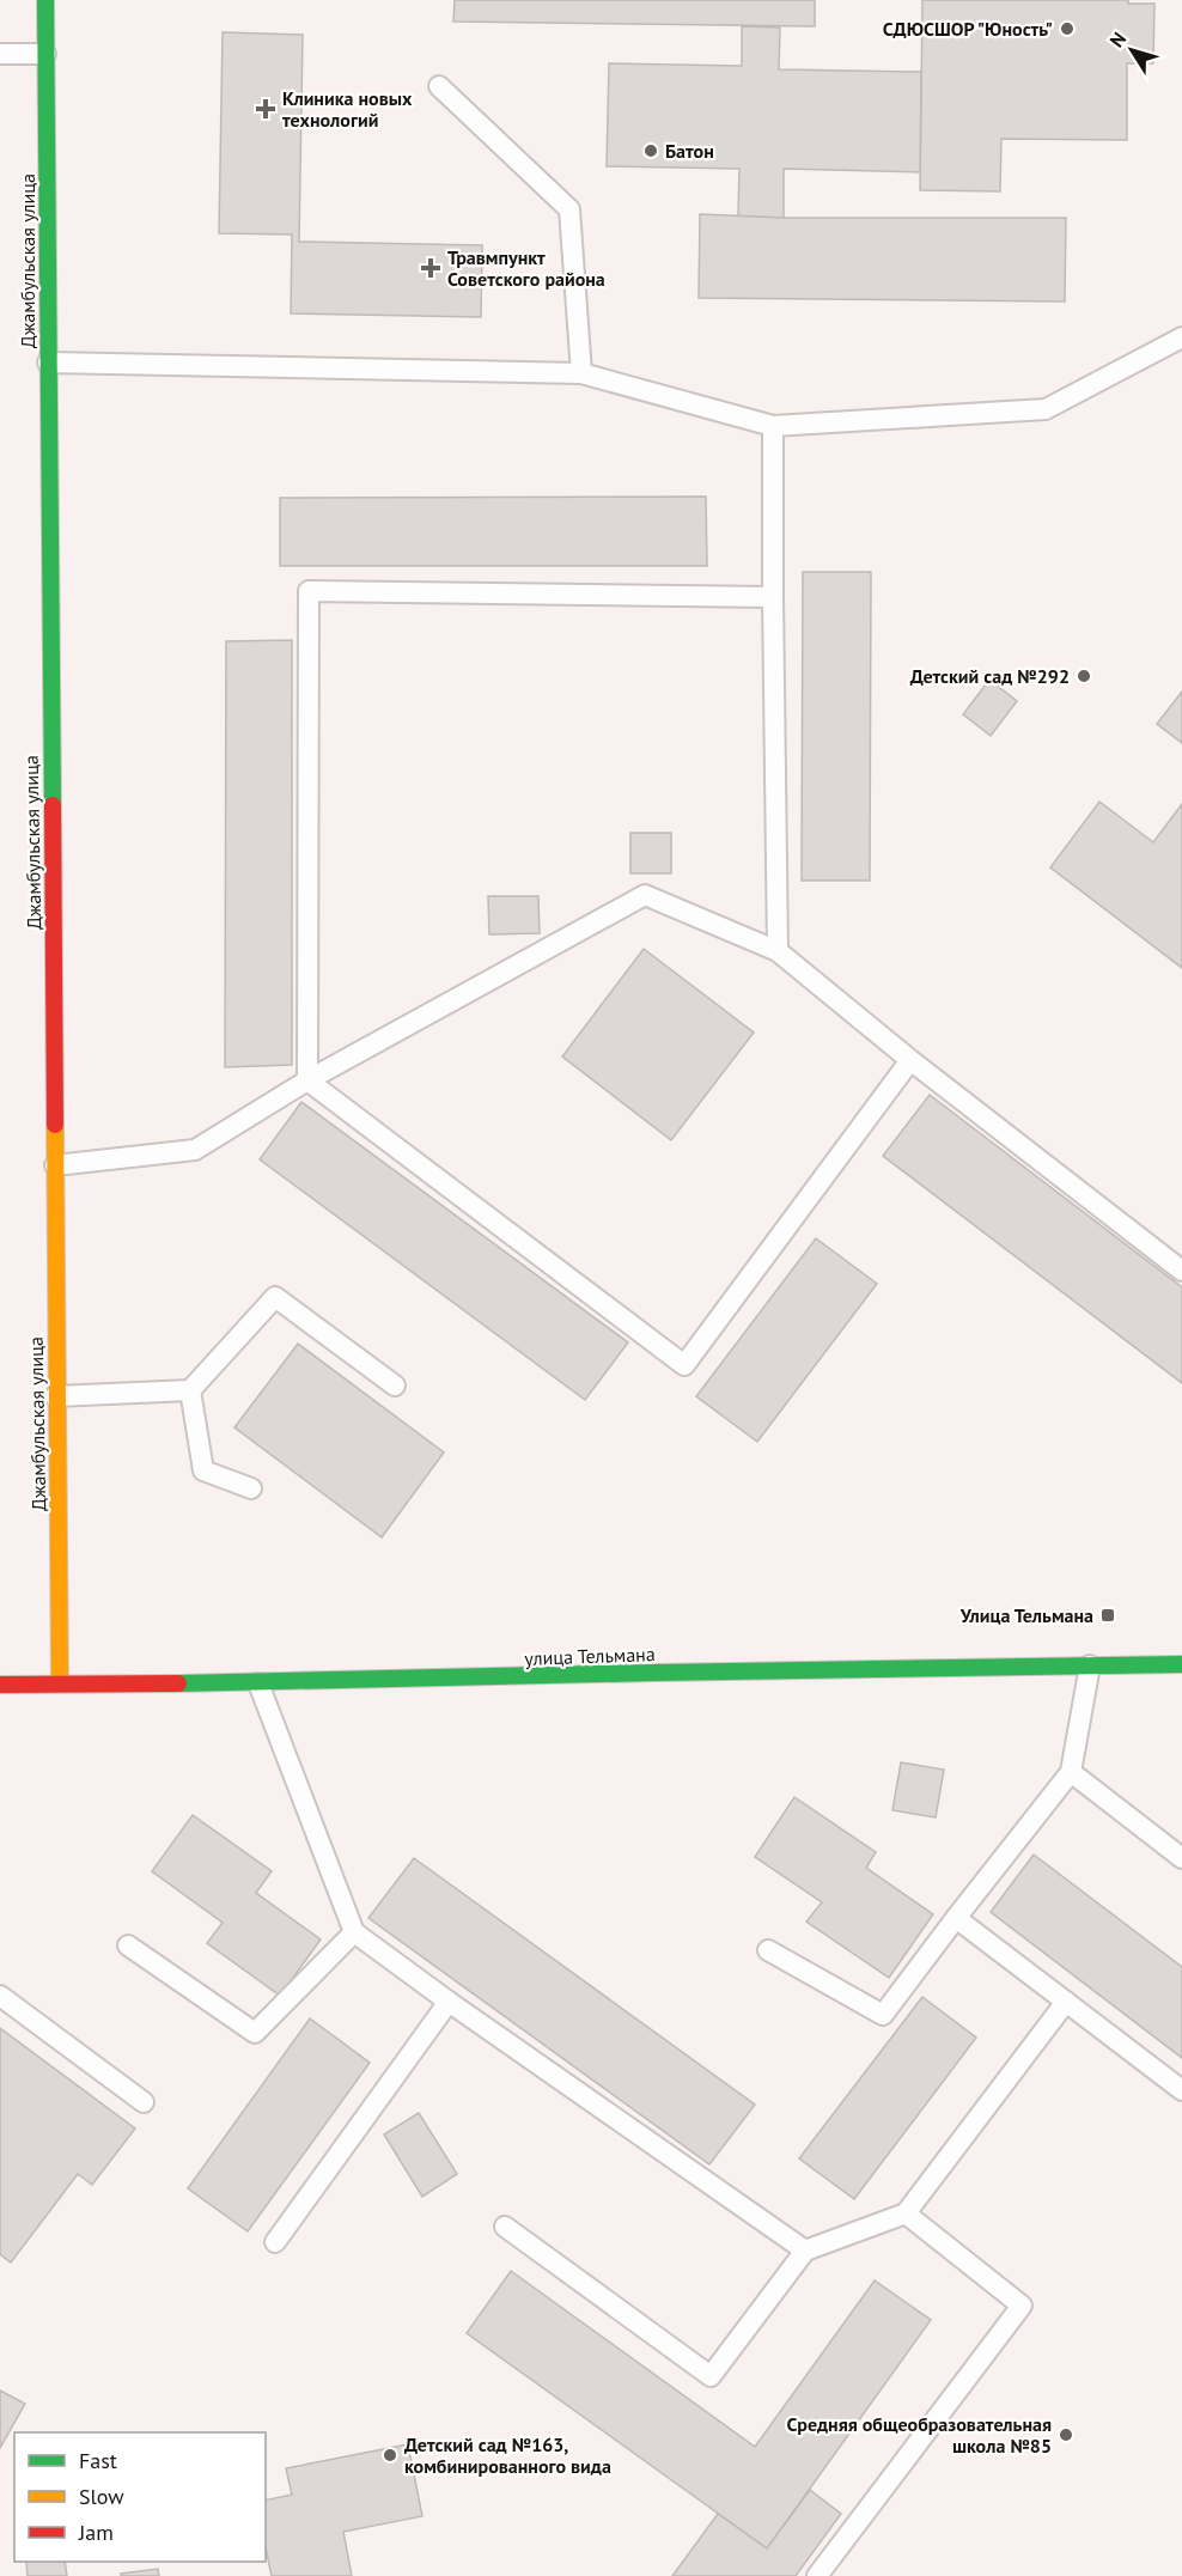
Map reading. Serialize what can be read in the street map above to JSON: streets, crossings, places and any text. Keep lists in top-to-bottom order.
{
  "streets": {
    "street": ["Джамбульская улица", "улица Тельмана"]
  },
  "crossings": [
    ["Джамбульская улица", "улица Тельмана"]
  ],
  "places": {
    "other": [
      "СДЮСШОР \"Юность\"",
      "Батон",
      "Детский сад №292",
      "Средняя общеобразовательная школа №85",
      "Детский сад №163, комбинированного вида"
    ],
    "health": ["Клиника новых технологий", "Травмпункт Советского района"],
    "transit": ["Улица Тельмана"]
  },
  "legend": ["Fast", "Slow", "Jam"],
  "north": "top left"
}
